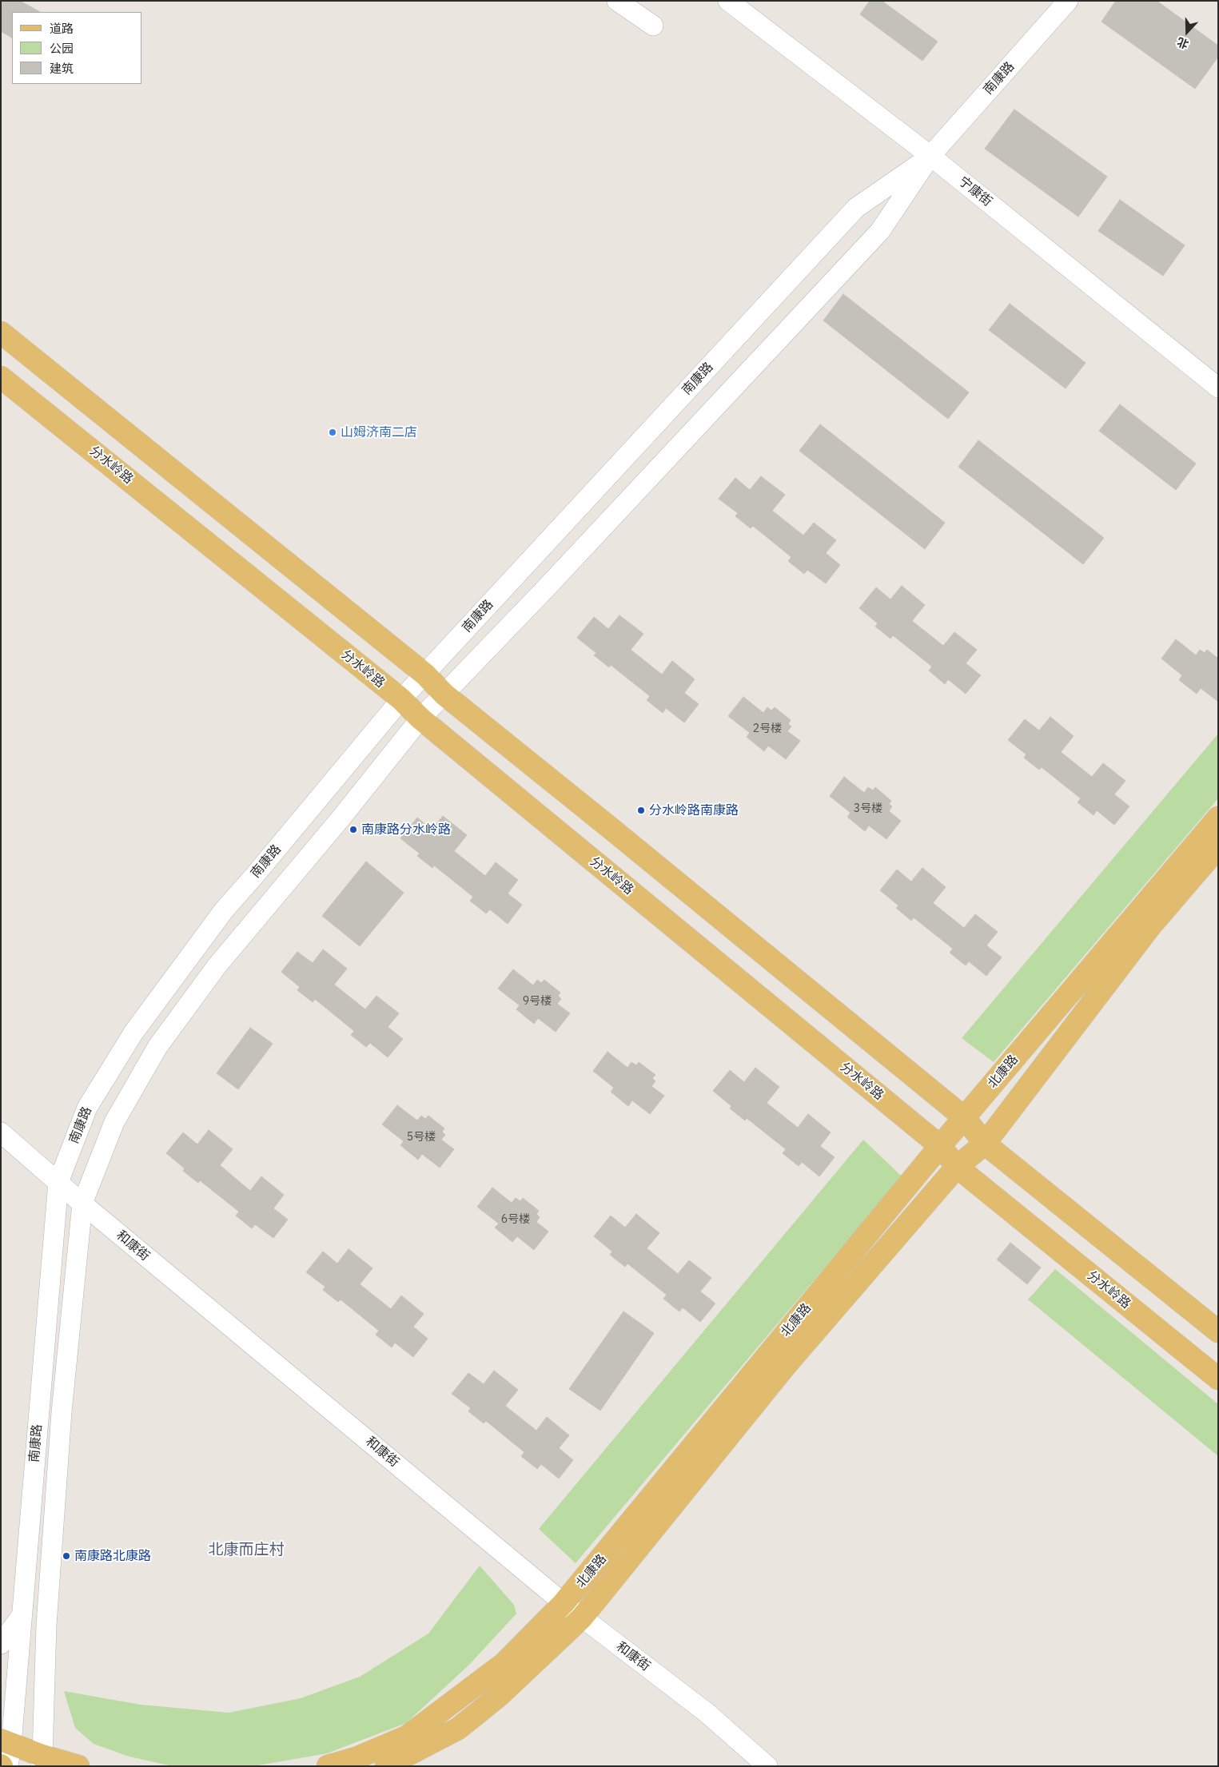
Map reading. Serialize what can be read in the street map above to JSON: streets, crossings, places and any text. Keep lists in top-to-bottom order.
{
  "streets": {
    "main road": ["分水岭路", "北康路"],
    "street": ["南康路", "宁康街", "和康街"]
  },
  "crossings": [
    ["南康路", "宁康街"],
    ["南康路", "分水岭路"],
    ["南康路", "和康街"],
    ["分水岭路", "北康路"],
    ["北康路", "和康街"]
  ],
  "districts": ["北康而庄村"],
  "places": [
    "山姆济南二店",
    "分水岭路南康路",
    "南康路分水岭路",
    "南康路北康路"
  ],
  "house_numbers": [
    "2号楼",
    "3号楼",
    "9号楼",
    "5号楼",
    "6号楼"
  ],
  "legend": ["道路", "公园", "建筑"],
  "north": "bottom"
}
